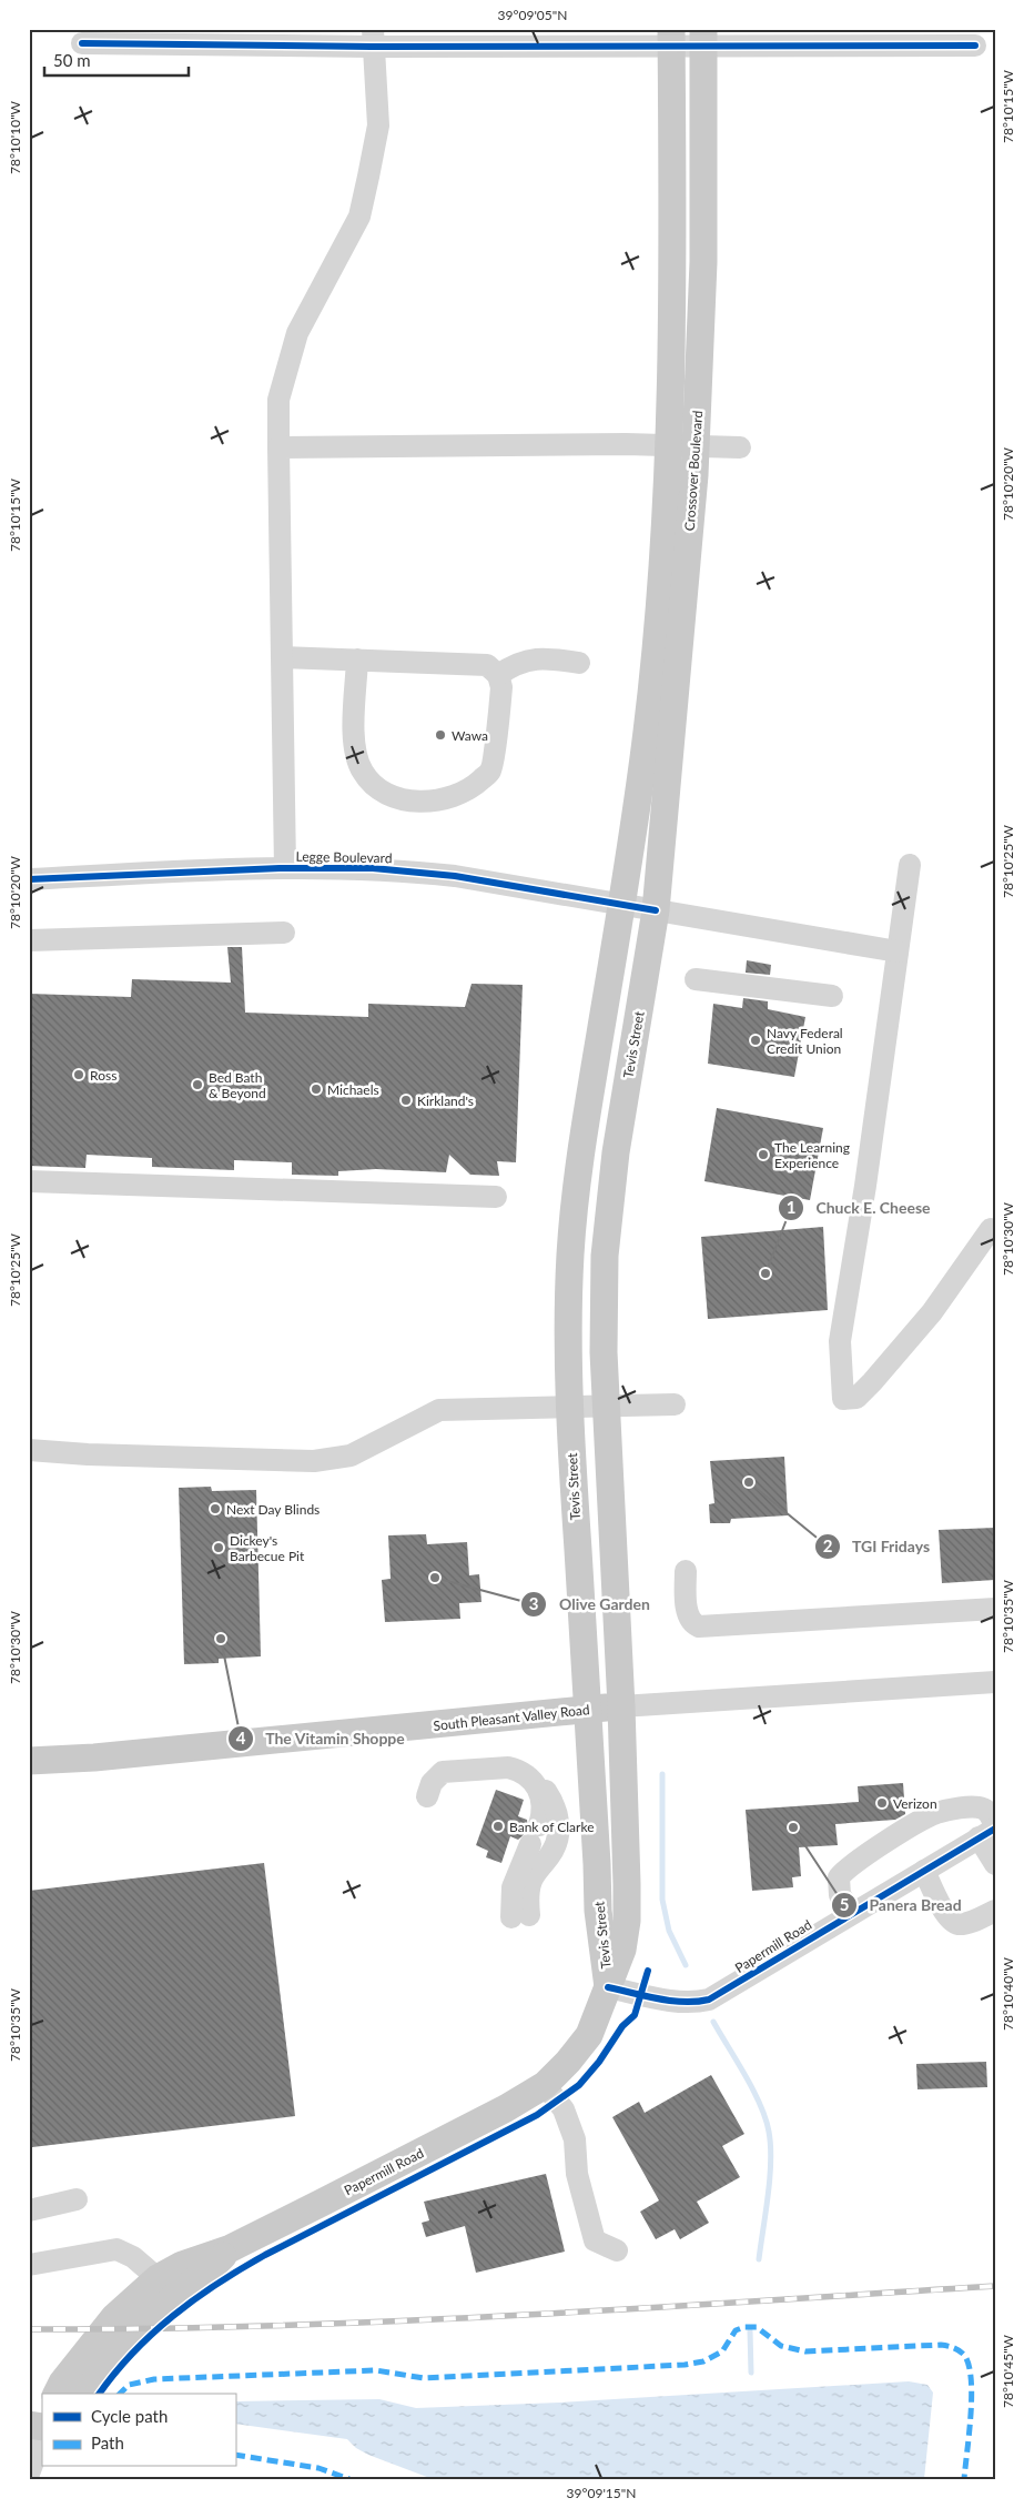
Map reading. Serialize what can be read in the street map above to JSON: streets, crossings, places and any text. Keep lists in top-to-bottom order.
{
  "streets": {
    "main road": [
      "Crossover Boulevard",
      "Tevis Street",
      "South Pleasant Valley Road",
      "Papermill Road"
    ],
    "street": ["Legge Boulevard"]
  },
  "crossings": [
    ["Crossover Boulevard", "Legge Boulevard"],
    ["Crossover Boulevard", "Tevis Street"],
    ["Legge Boulevard", "Tevis Street"],
    ["Tevis Street", "South Pleasant Valley Road"],
    ["Tevis Street", "Papermill Road"]
  ],
  "places": [
    "Wawa",
    "Navy Federal Credit Union",
    "Ross",
    "Bed Bath & Beyond",
    "Michaels",
    "Kirkland's",
    "The Learning Experience",
    "Chuck E. Cheese",
    "TGI Fridays",
    "Next Day Blinds",
    "Dickey's Barbecue Pit",
    "Olive Garden",
    "The Vitamin Shoppe",
    "Verizon",
    "Bank of Clarke",
    "Panera Bread"
  ],
  "legend": ["Cycle path", "Path"],
  "scale_bar": "50 m",
  "coordinates": [
    "39°09'05\"N",
    "78°10'15\"W",
    "78°10'10\"W",
    "78°10'20\"W",
    "78°10'25\"W",
    "78°10'30\"W",
    "78°10'35\"W",
    "78°10'40\"W",
    "78°10'45\"W",
    "39°09'15\"N"
  ]
}
